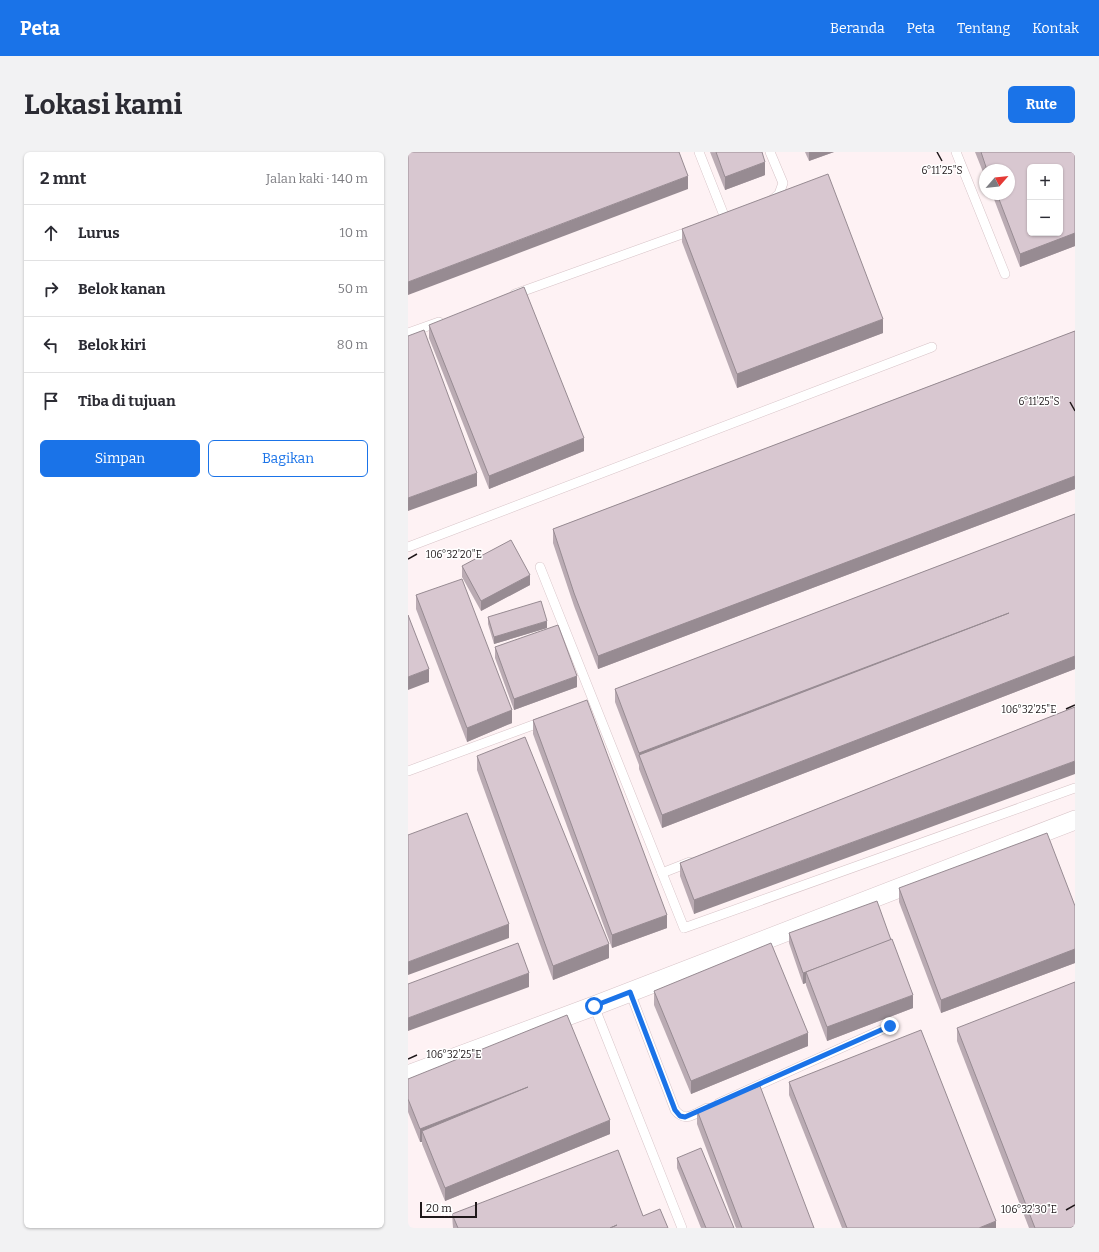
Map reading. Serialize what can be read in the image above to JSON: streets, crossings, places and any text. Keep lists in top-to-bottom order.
{
  "scale_bar": "20 m",
  "north": "top right",
  "page": {
    "header": "Peta",
    "nav": [
      "Beranda",
      "Peta",
      "Tentang",
      "Kontak"
    ],
    "buttons": [
      "Rute",
      ["Simpan", "Bagikan"]
    ],
    "title": "Lokasi kami",
    "heading": ["2 mnt", "Jalan kaki · 140 m"],
    "map_buttons": ["+", "−"],
    "list": [
      ["Lurus", "10 m"],
      ["Belok kanan", "50 m"],
      ["Belok kiri", "80 m"],
      "Tiba di tujuan"
    ],
    "scale": "20 m"
  },
  "coordinates": [
    "6°11'25\"S",
    "106°32'20\"E",
    "106°32'25\"E",
    "106°32'30\"E"
  ]
}
